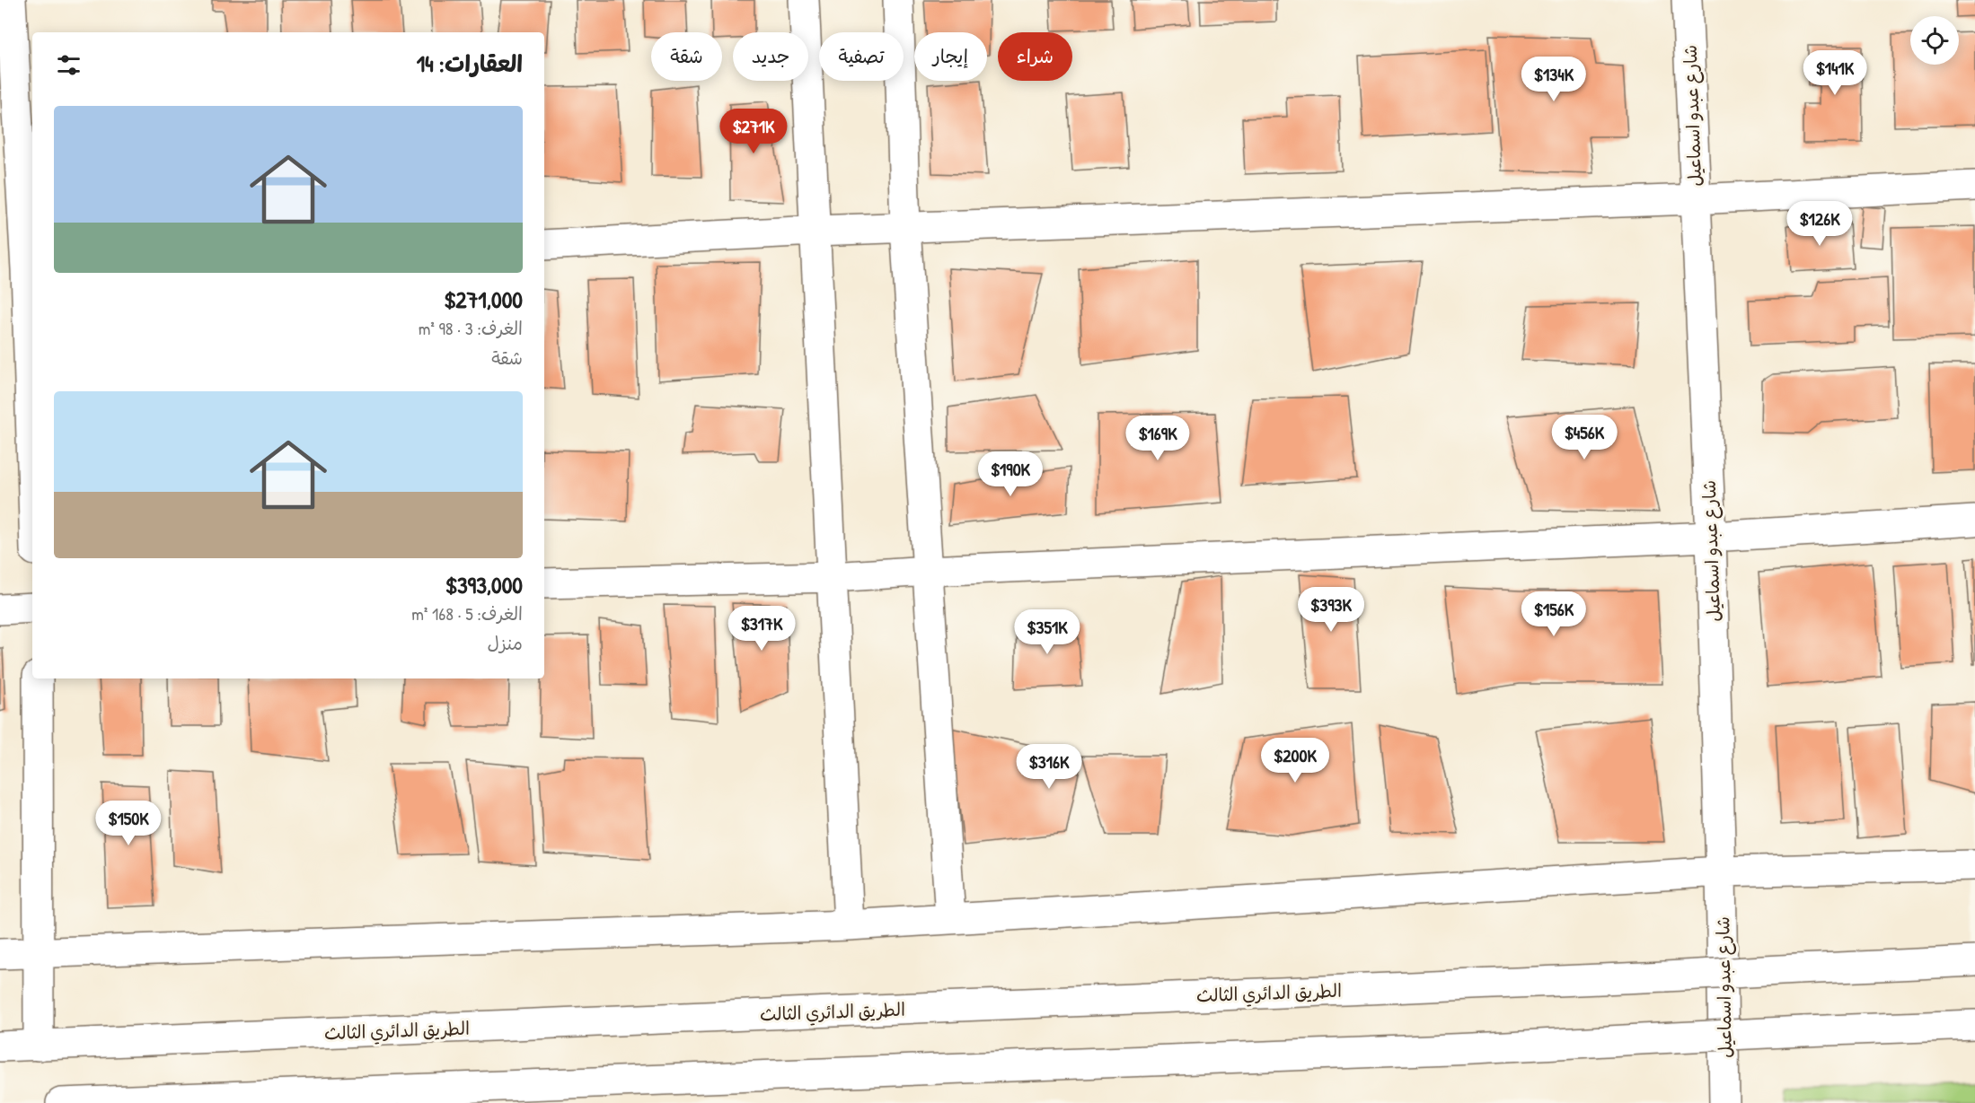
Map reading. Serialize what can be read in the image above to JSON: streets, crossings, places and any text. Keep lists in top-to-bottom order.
{
  "streets": {
    "main road": ["شارع عبدو اسماعيل", "الطريق الدائري الثالث"]
  },
  "page": {
    "chip": [
      "شراء",
      "إيجار",
      "تصفية",
      "جديد",
      "شقة"
    ],
    "heading": "العقارات: 14",
    "price": [
      "$141K",
      "$134K",
      "$271K",
      "$126K",
      "$456K",
      "$169K",
      "$190K",
      "$393K",
      "$156K",
      "$317K",
      "$351K",
      "$200K",
      "$316K",
      "$150K"
    ],
    "list": [
      {
        "name": "$271,000",
        "note": "الغرف: 3 · 98 m² · شقة"
      },
      {
        "name": "$393,000",
        "note": "الغرف: 5 · 168 m² · منزل"
      }
    ]
  }
}
